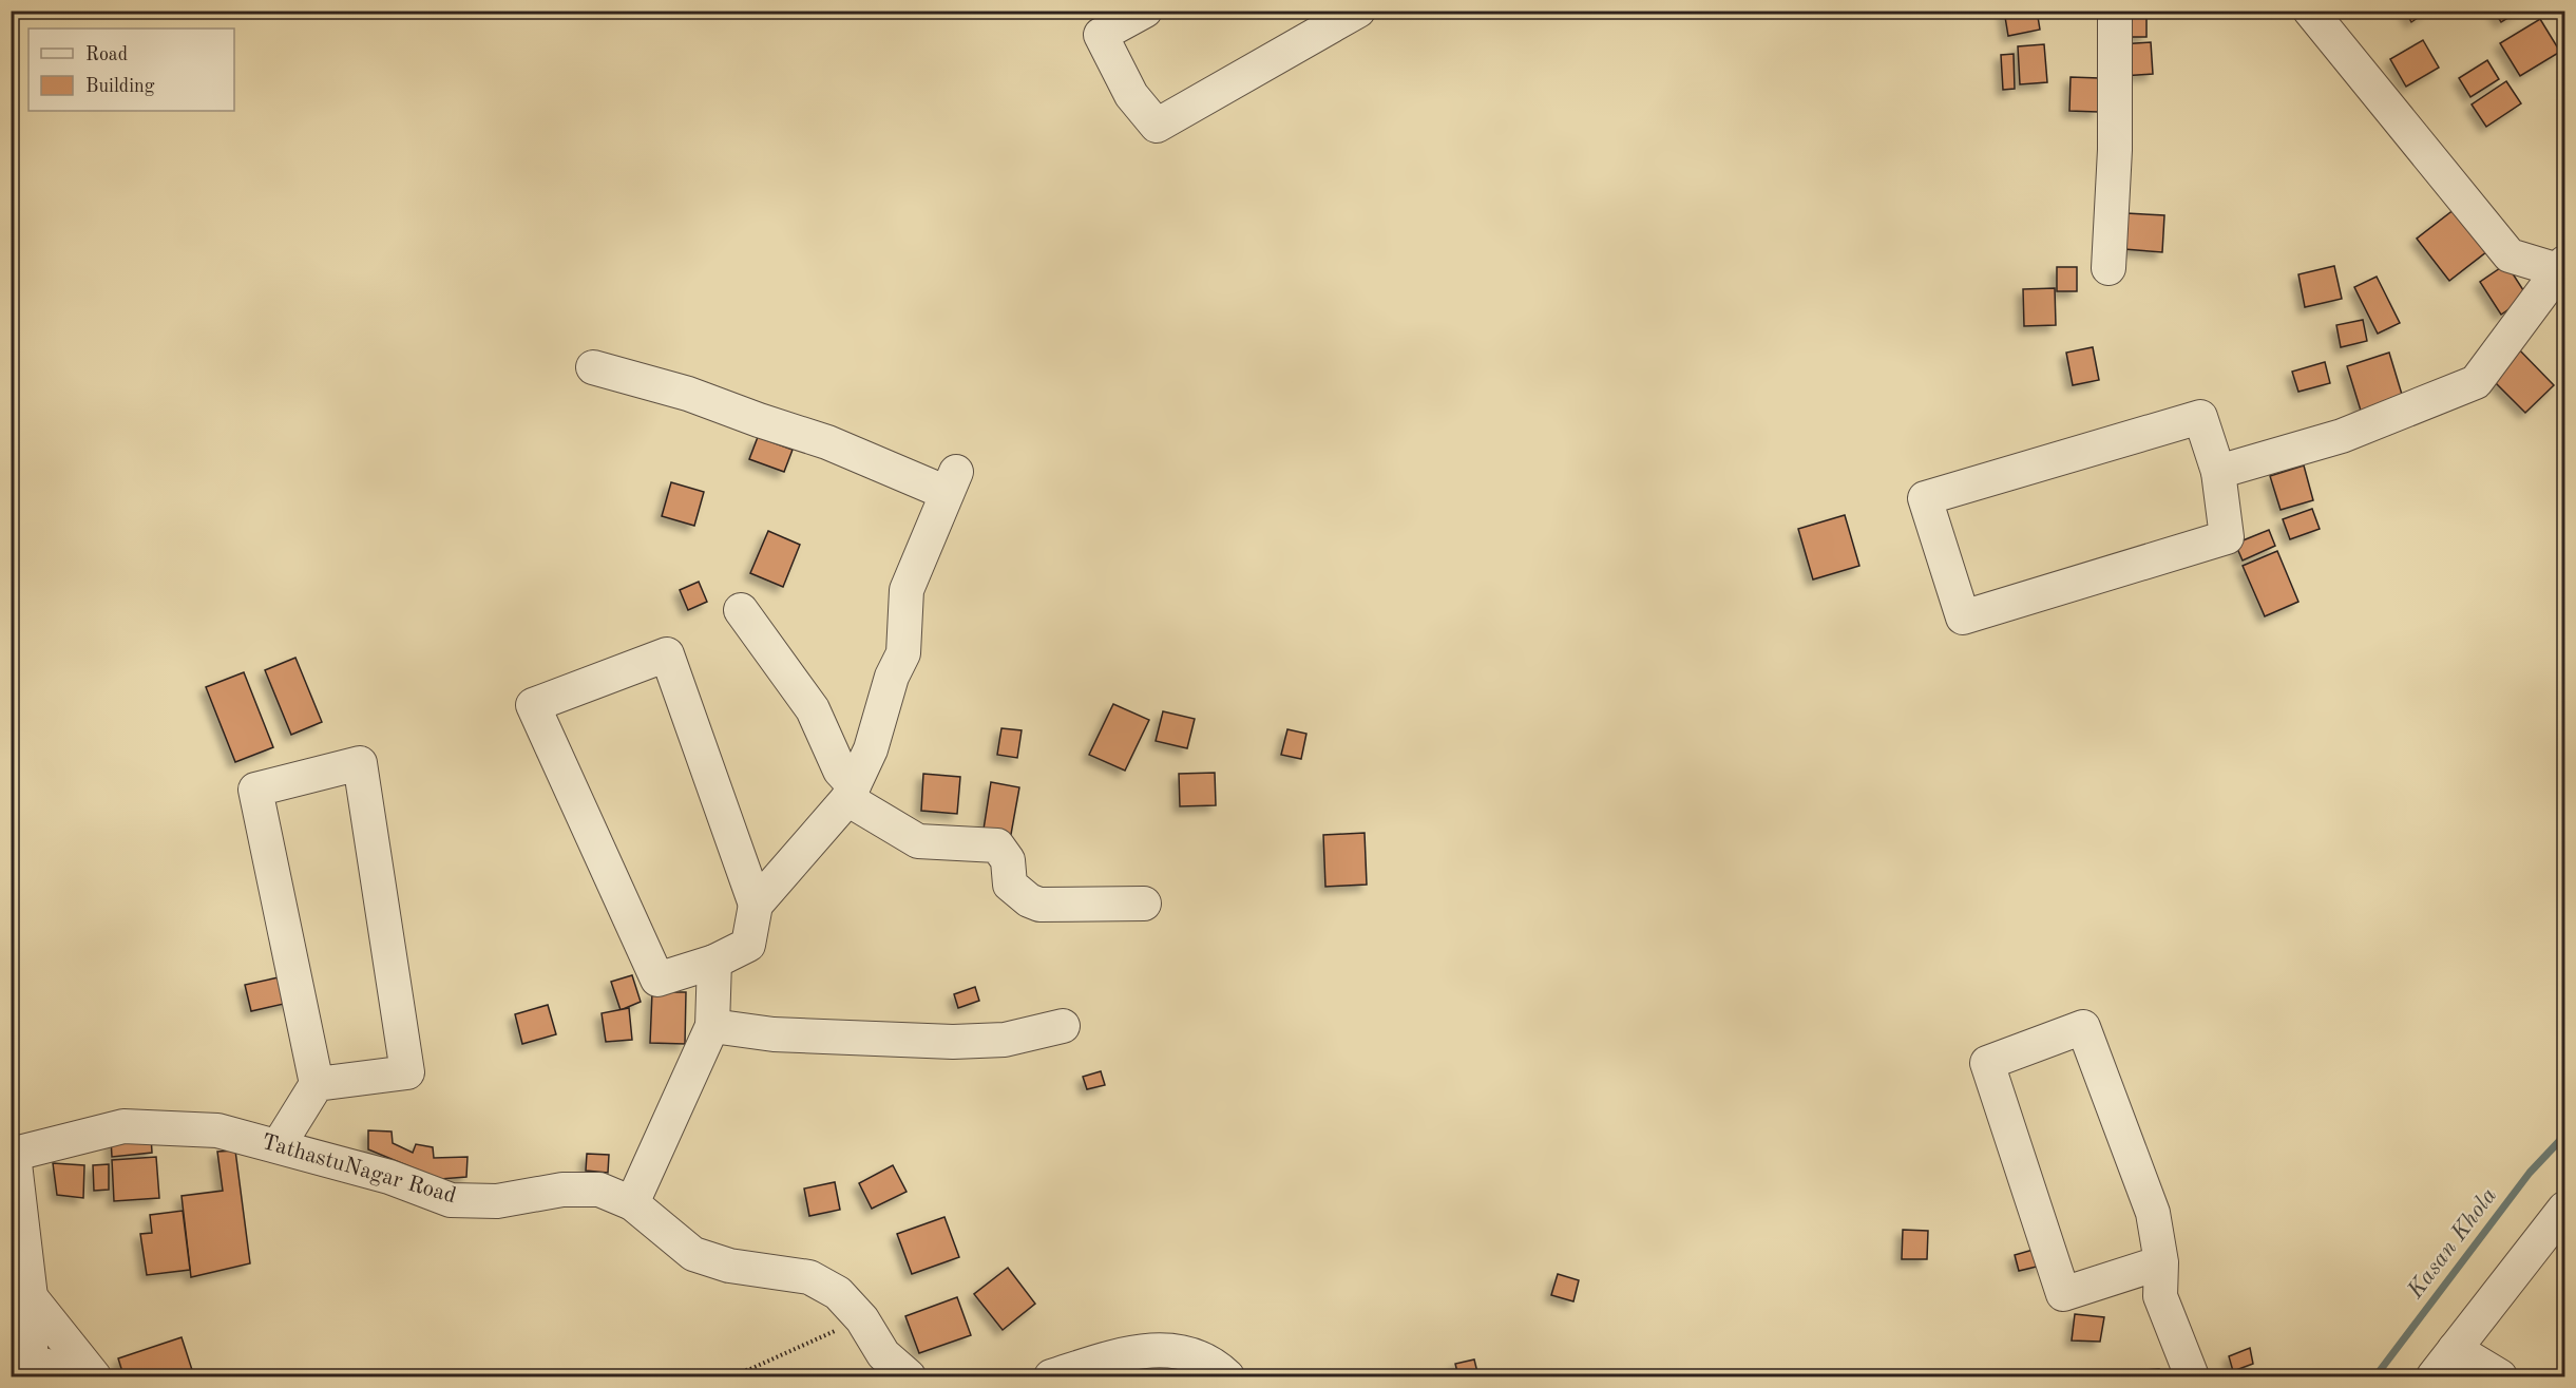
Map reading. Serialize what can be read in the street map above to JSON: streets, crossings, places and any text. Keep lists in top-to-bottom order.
{
  "streets": {
    "street": ["TathastuNagar Road"]
  },
  "water": ["Kasan Khola"],
  "legend": ["Road", "Building"]
}
